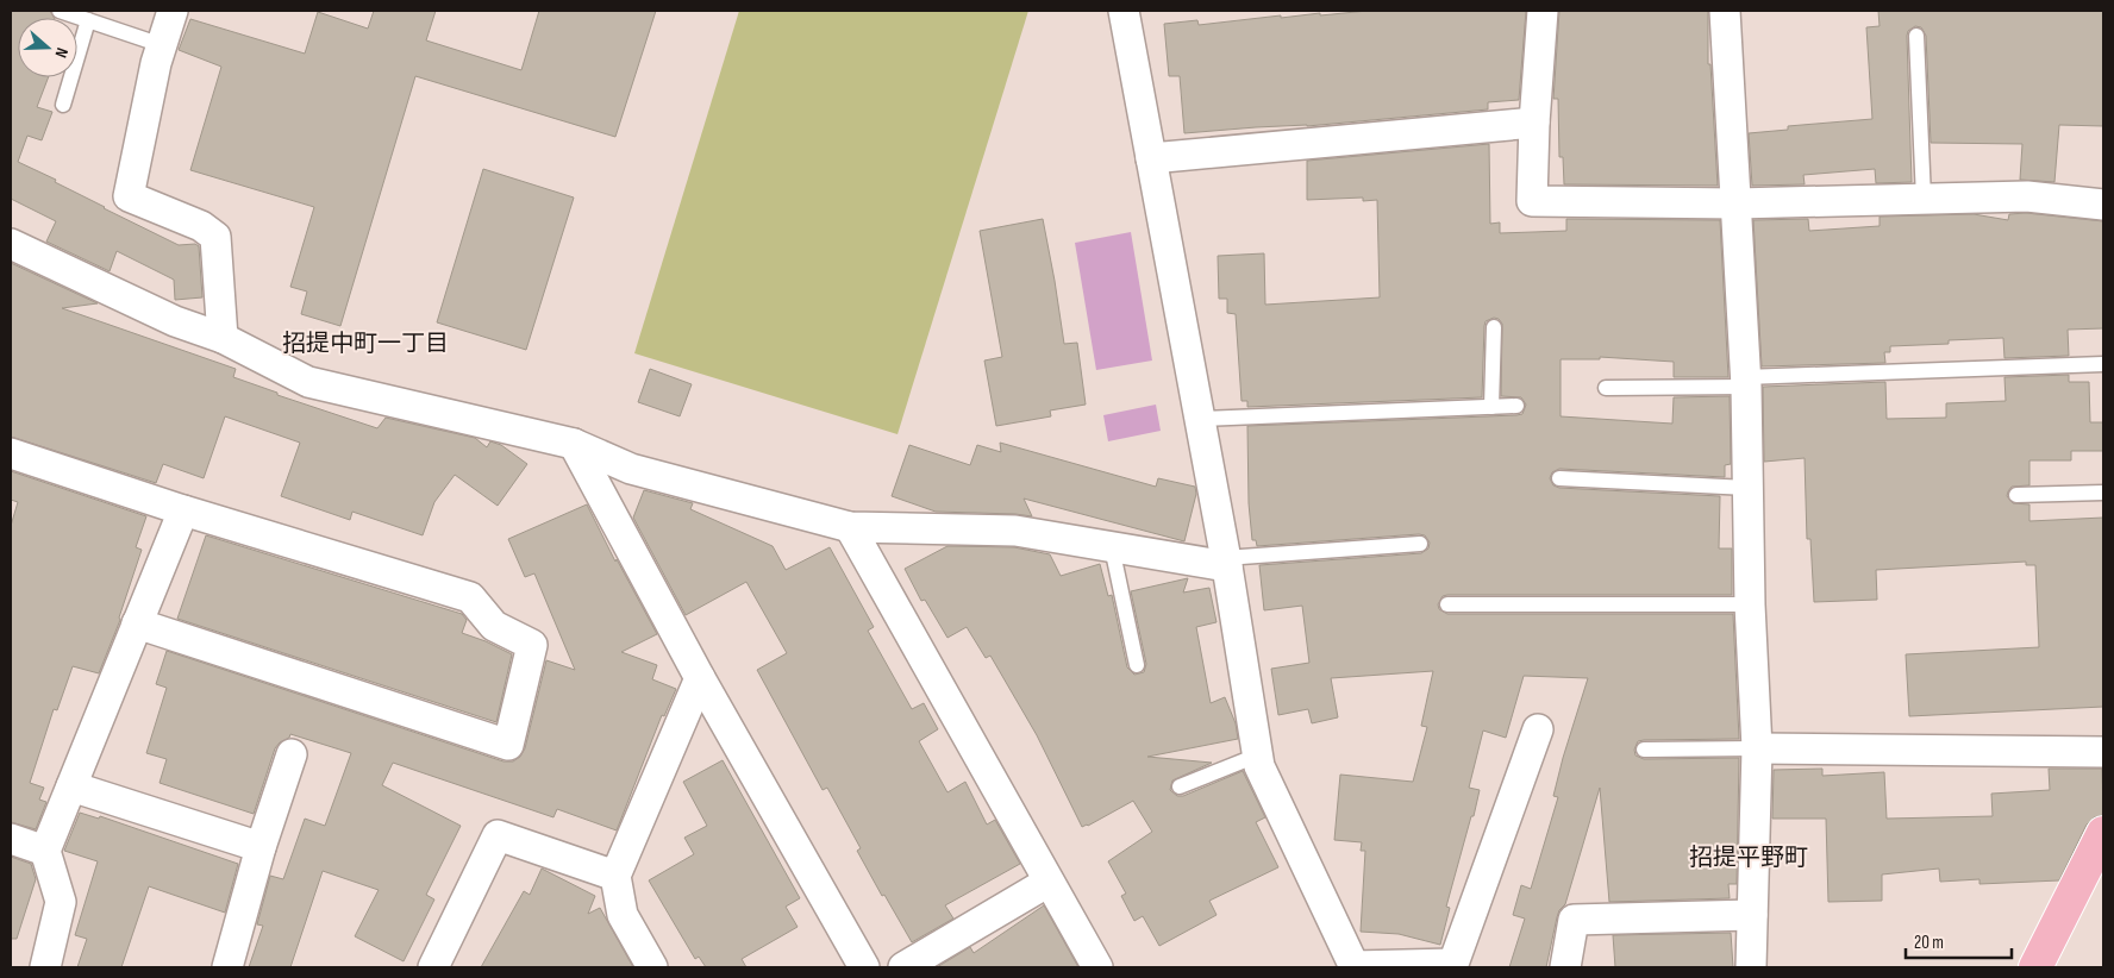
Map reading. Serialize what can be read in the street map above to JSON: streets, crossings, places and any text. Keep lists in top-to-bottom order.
{
  "districts": ["招提中町一丁目", "招提平野町"],
  "scale_bar": "20 m",
  "north": "right"
}
